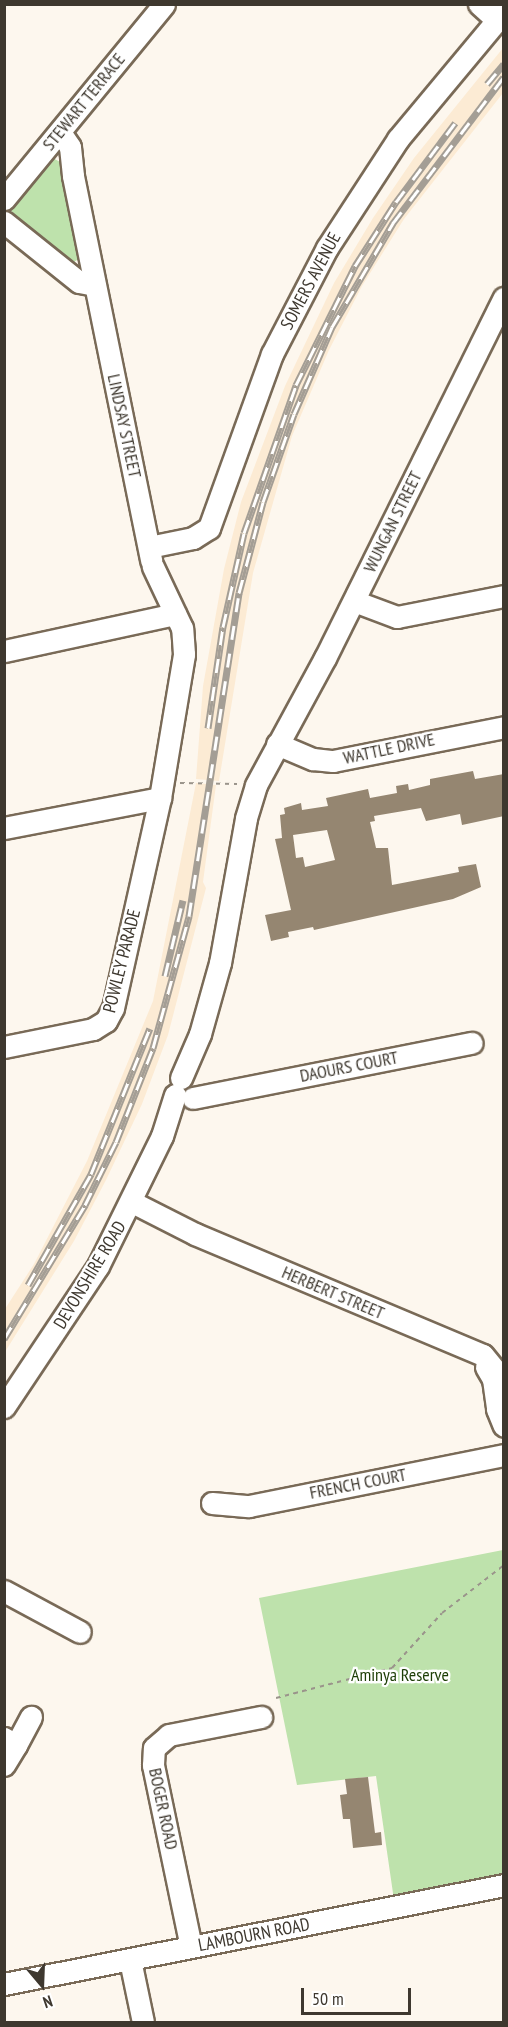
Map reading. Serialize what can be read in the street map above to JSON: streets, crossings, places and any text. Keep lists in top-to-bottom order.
{
  "streets": {
    "street": [
      "STEWART TERRACE",
      "SOMERS AVENUE",
      "LINDSAY STREET",
      "WUNGAN STREET",
      "WATTLE DRIVE",
      "POWLEY PARADE",
      "DAOURS COURT",
      "DEVONSHIRE ROAD",
      "HERBERT STREET",
      "FRENCH COURT",
      "BOGER ROAD",
      "LAMBOURN ROAD"
    ]
  },
  "crossings": [
    ["STEWART TERRACE", "LINDSAY STREET"],
    ["SOMERS AVENUE", "LINDSAY STREET"],
    ["LINDSAY STREET", "POWLEY PARADE"],
    ["WUNGAN STREET", "WATTLE DRIVE"],
    ["WUNGAN STREET", "DEVONSHIRE ROAD"],
    ["WATTLE DRIVE", "DEVONSHIRE ROAD"],
    ["DAOURS COURT", "DEVONSHIRE ROAD"],
    ["DEVONSHIRE ROAD", "HERBERT STREET"],
    ["BOGER ROAD", "LAMBOURN ROAD"]
  ],
  "parks": ["Aminya Reserve"],
  "scale_bar": "50 m",
  "north": "bottom"
}
